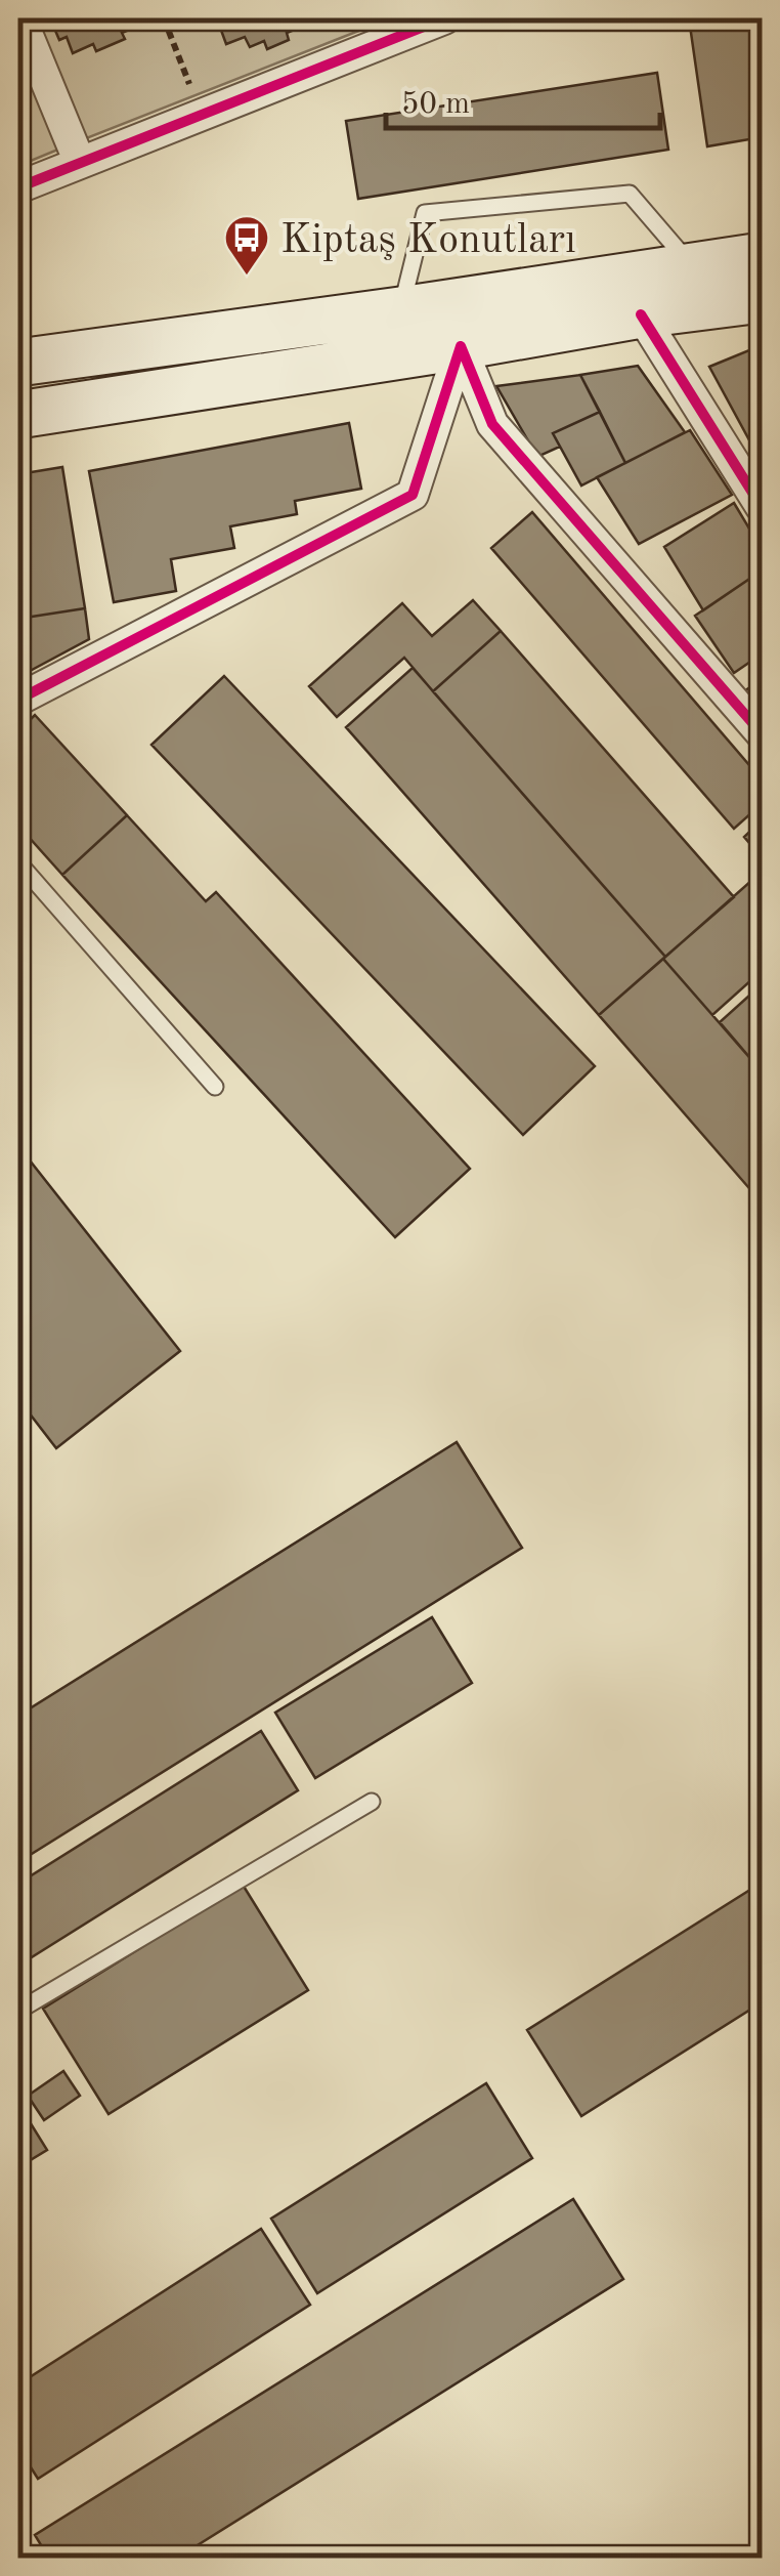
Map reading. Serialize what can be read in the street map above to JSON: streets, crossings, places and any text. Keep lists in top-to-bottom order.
{
  "places": {
    "bus stop": ["Kiptaş Konutları"]
  },
  "scale_bar": "50 m"
}
